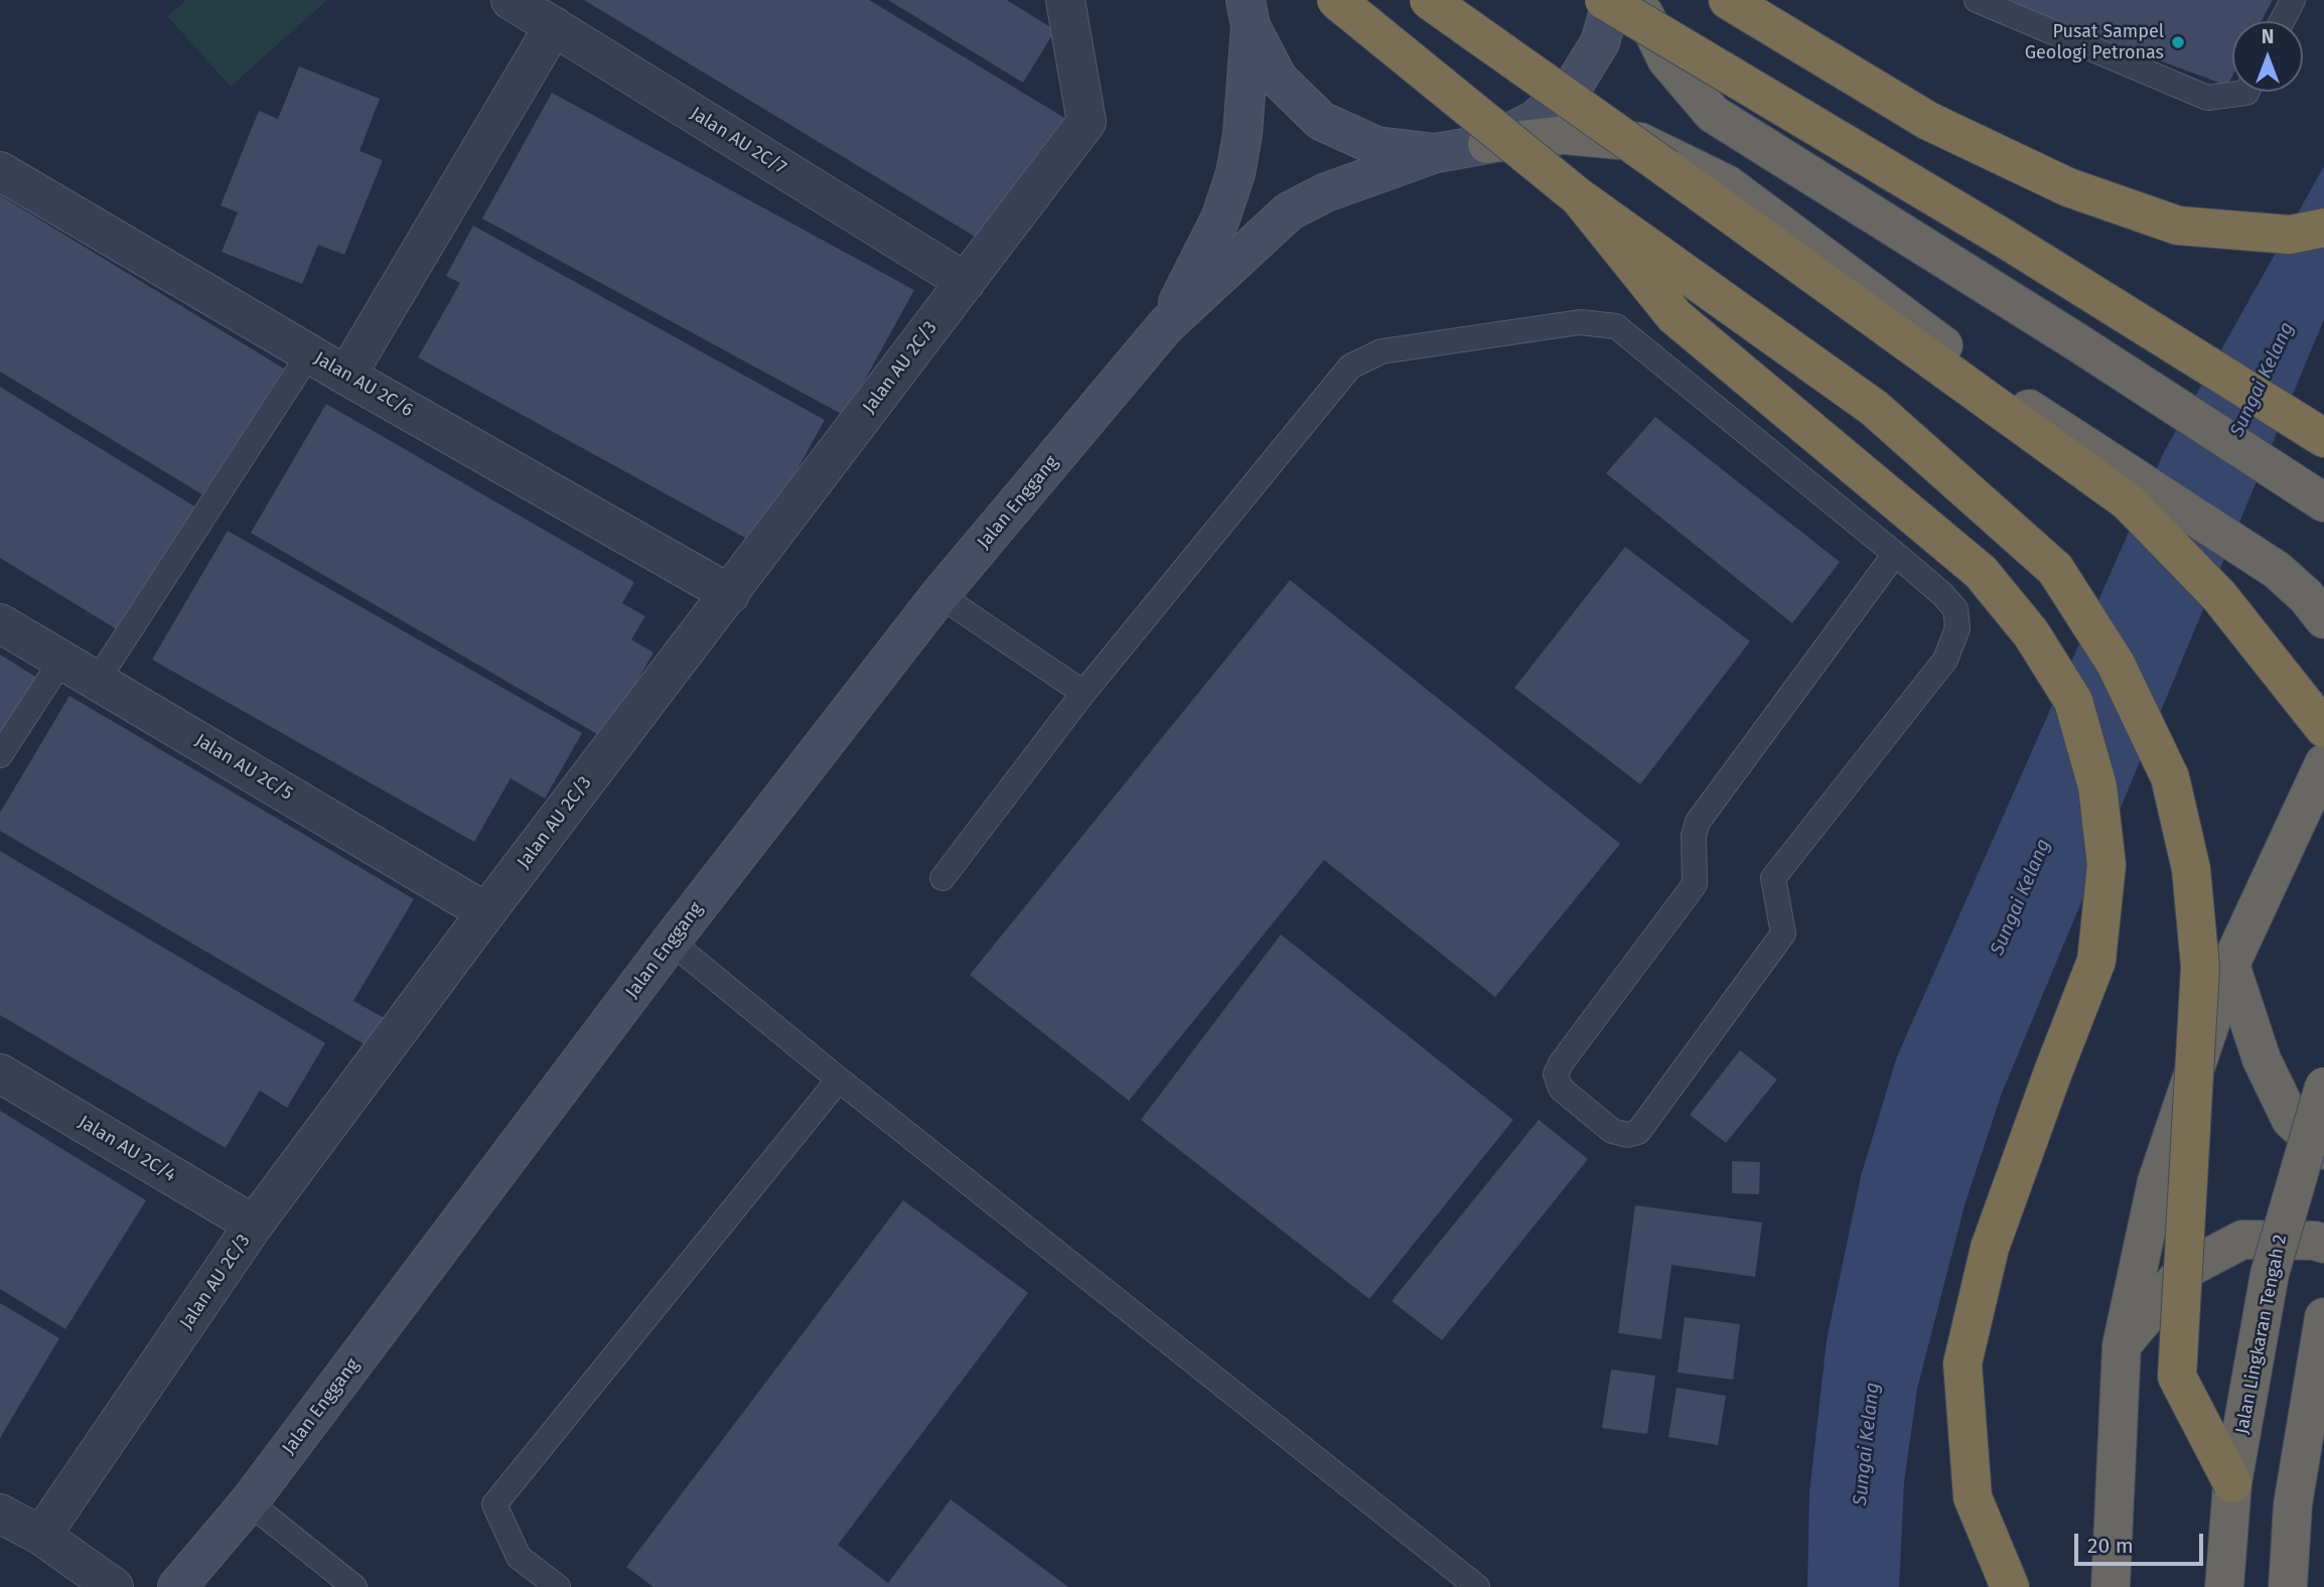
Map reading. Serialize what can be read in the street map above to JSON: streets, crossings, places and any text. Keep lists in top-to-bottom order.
{
  "streets": {
    "highway": ["Jalan Lingkaran Tengah 2"],
    "main road": ["Jalan Enggang"],
    "street": [
      "Jalan AU 2C/7",
      "Jalan AU 2C/3",
      "Jalan AU 2C/6",
      "Jalan AU 2C/5",
      "Jalan AU 2C/4"
    ]
  },
  "crossings": [
    ["Jalan AU 2C/7", "Jalan AU 2C/3"],
    ["Jalan AU 2C/3", "Jalan AU 2C/6"],
    ["Jalan AU 2C/3", "Jalan AU 2C/5"],
    ["Jalan AU 2C/3", "Jalan AU 2C/4"]
  ],
  "water": ["Sungai Kelang"],
  "places": ["Pusat Sampel Geologi Petronas"],
  "scale_bar": "20 m",
  "north": "top"
}
